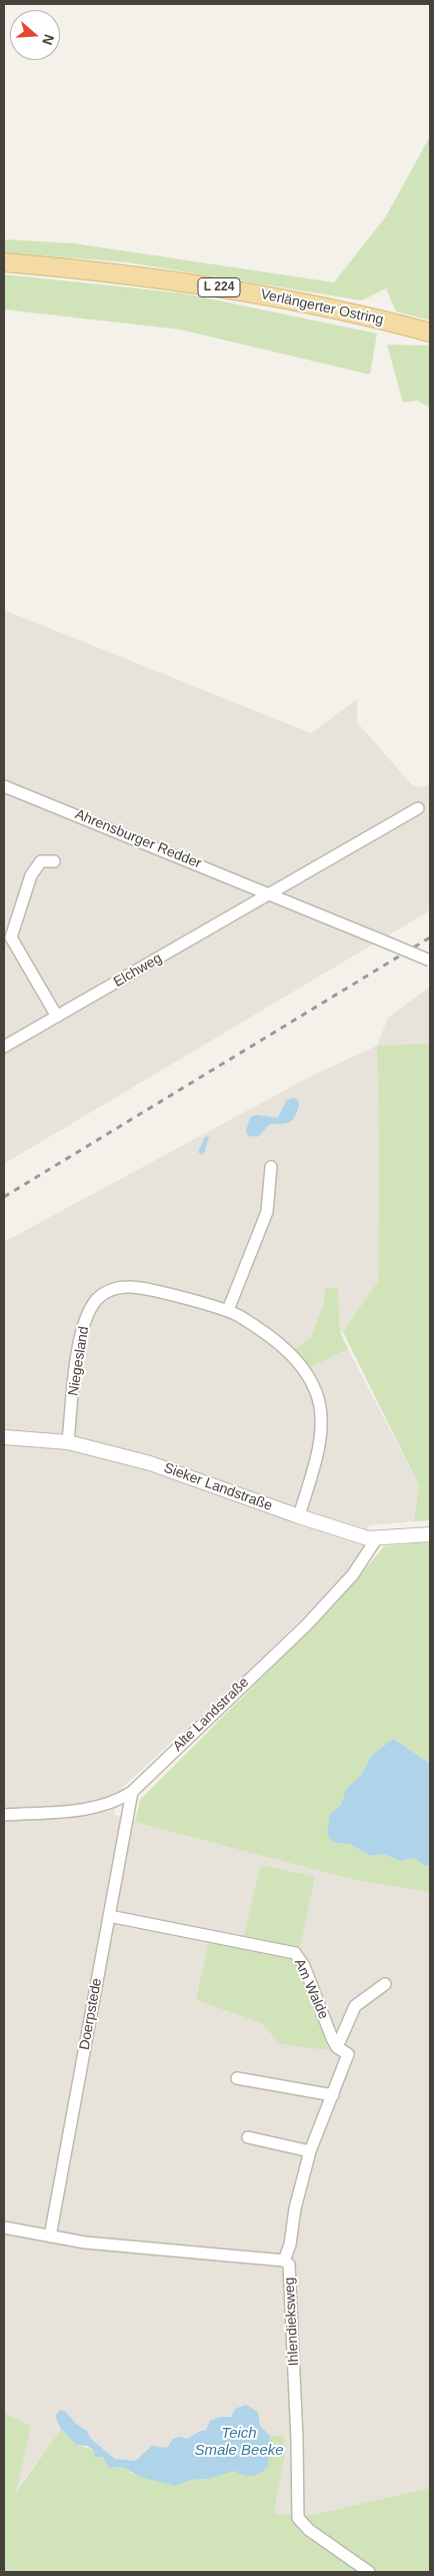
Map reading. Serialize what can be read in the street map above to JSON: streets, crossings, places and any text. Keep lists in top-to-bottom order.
{
  "streets": {
    "main road": ["L 224", "Verlängerter Ostring"],
    "street": [
      "Ahrensburger Redder",
      "Elchweg",
      "Niegesland",
      "Sieker Landstraße",
      "Alte Landstraße",
      "Am Walde",
      "Doerpstede",
      "Ihlendieksweg"
    ]
  },
  "crossings": [
    ["Ahrensburger Redder", "Elchweg"],
    ["Niegesland", "Sieker Landstraße"],
    ["Sieker Landstraße", "Alte Landstraße"],
    ["Alte Landstraße", "Doerpstede"],
    ["Am Walde", "Doerpstede"],
    ["Am Walde", "Ihlendieksweg"],
    ["Doerpstede", "Ihlendieksweg"]
  ],
  "water": ["Teich Smale Beeke"],
  "north": "right"
}
